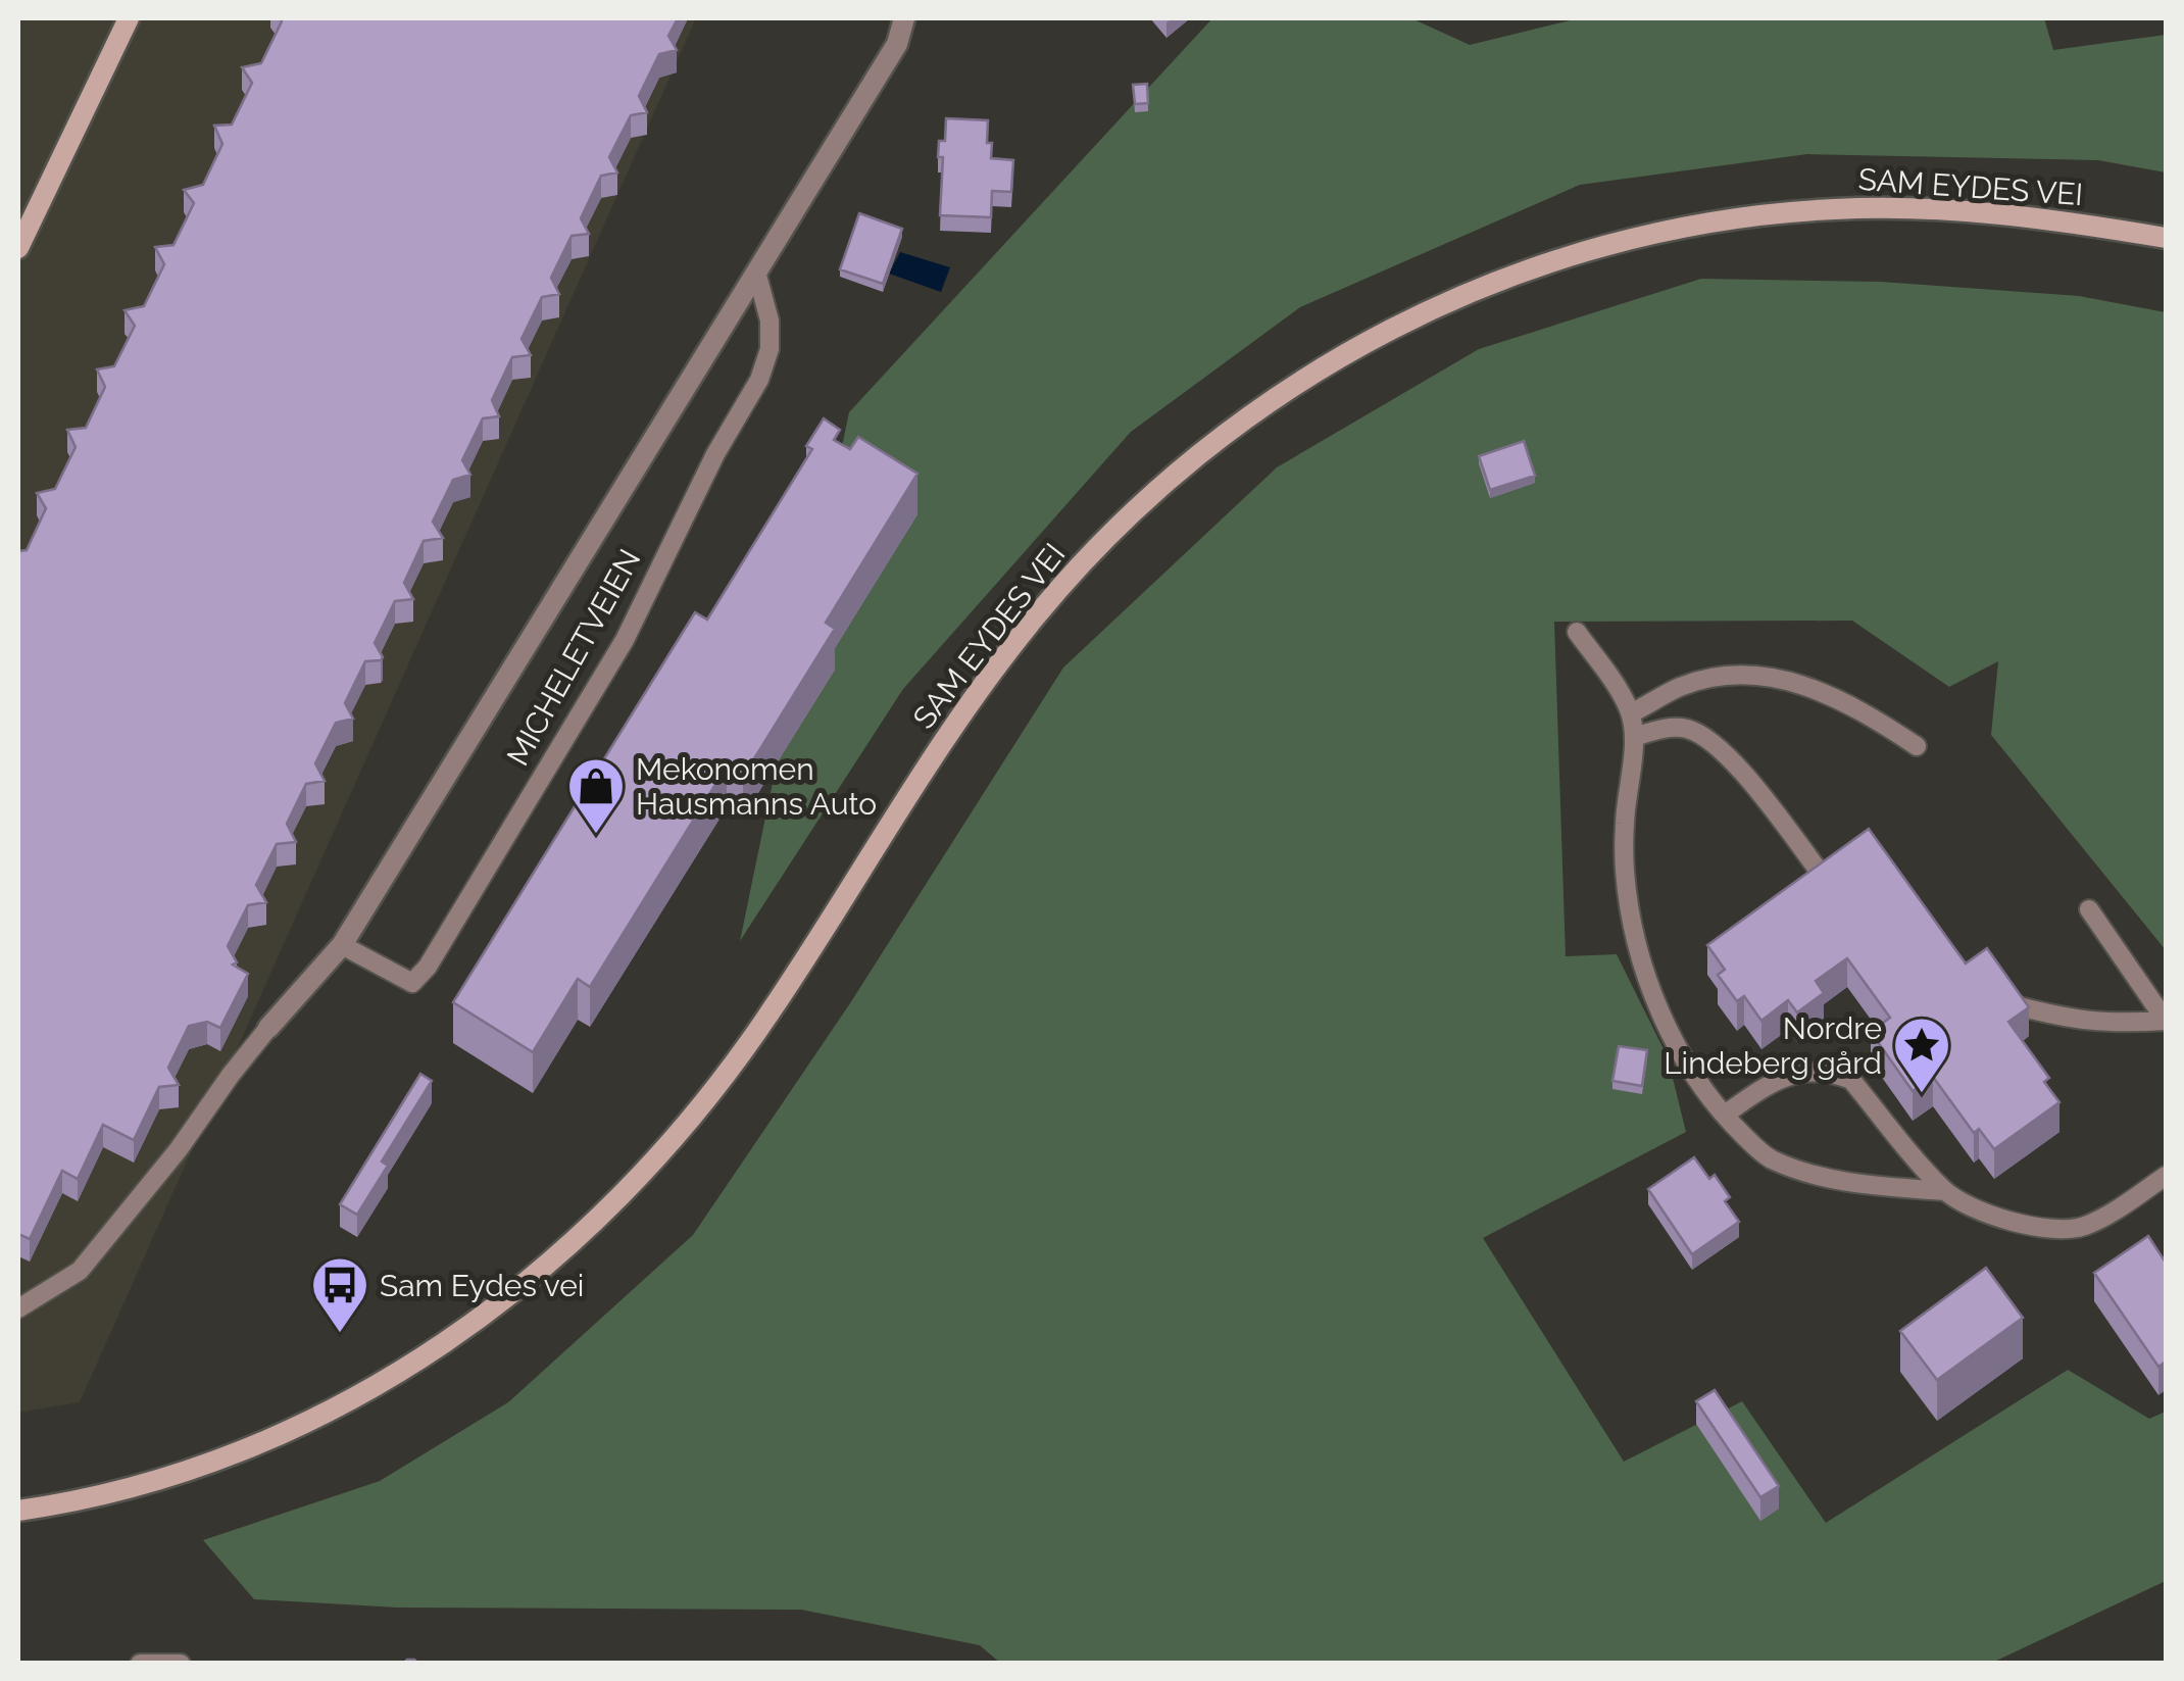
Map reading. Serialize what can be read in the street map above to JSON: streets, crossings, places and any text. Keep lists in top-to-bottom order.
{
  "streets": {
    "main road": ["SAM EYDES VEI"],
    "street": ["MICHELETVEIEN"]
  },
  "places": {
    "shop": ["Mekonomen Hausmanns Auto"],
    "place": ["Nordre Lindeberg gård"],
    "bus stop": ["Sam Eydes vei"]
  }
}
